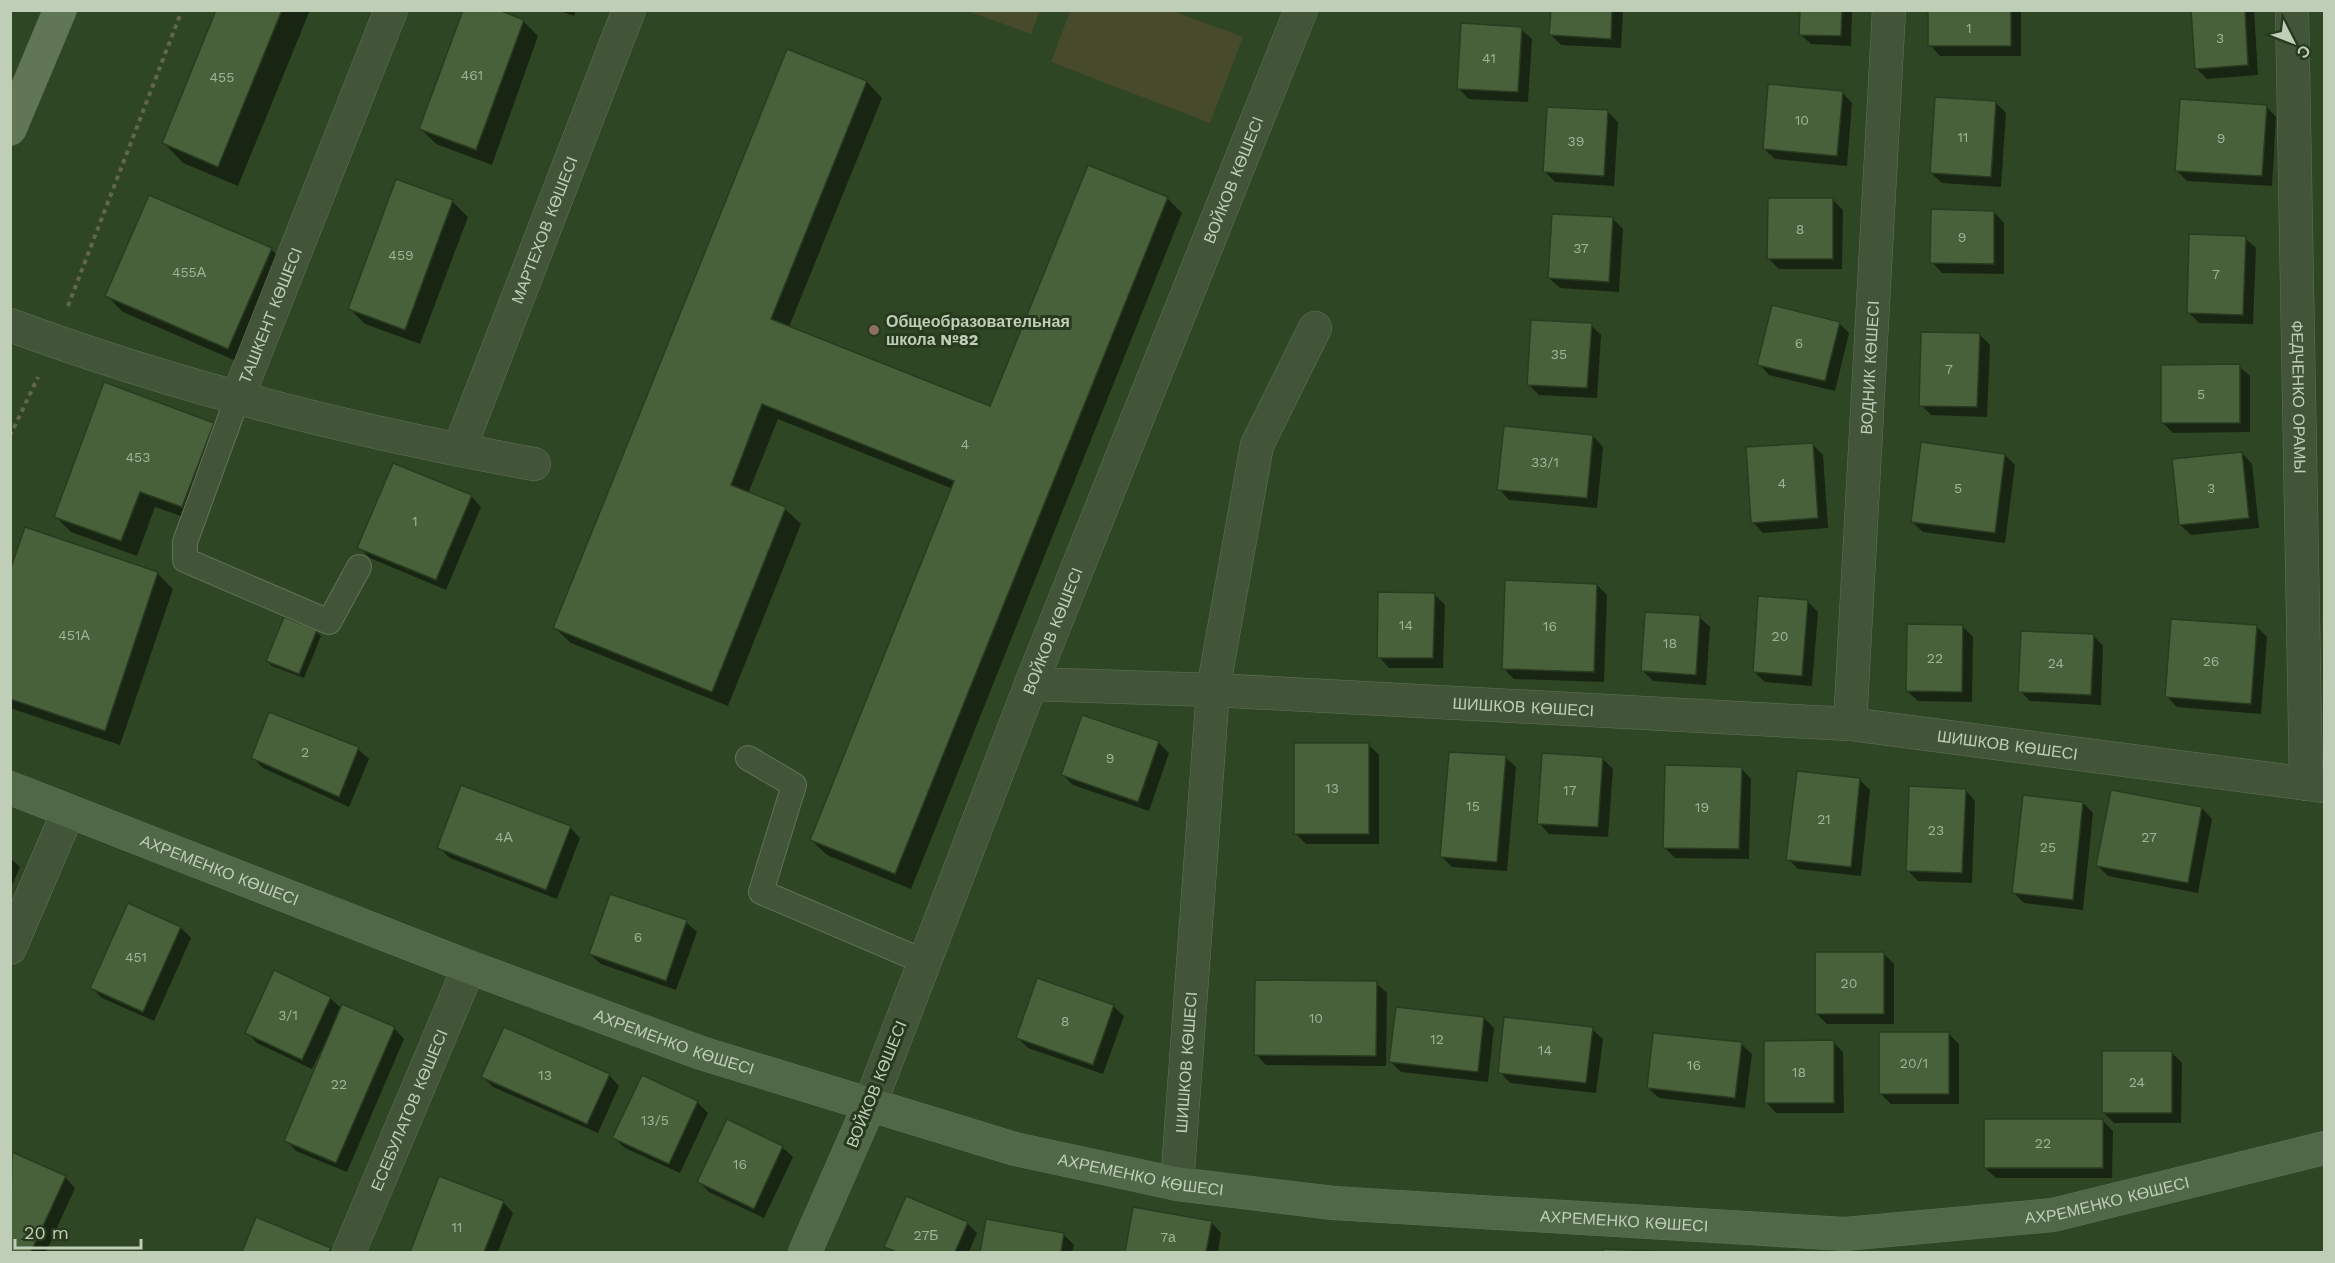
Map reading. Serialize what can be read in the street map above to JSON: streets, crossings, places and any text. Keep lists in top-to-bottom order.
{
  "streets": {
    "street": [
      "ВОЙКОВ КӨШЕСІ",
      "МАРТЕХОВ КӨШЕСІ",
      "ТАШКЕНТ КӨШЕСІ",
      "ВОДНИК КӨШЕСІ",
      "ФЕДЧЕНКО ОРАМЫ",
      "ШИШКОВ КӨШЕСІ",
      "АХРЕМЕНКО КӨШЕСІ",
      "ЕСЕБУЛАТОВ КӨШЕСІ"
    ]
  },
  "crossings": [
    ["ВОЙКОВ КӨШЕСІ", "АХРЕМЕНКО КӨШЕСІ"],
    ["ВОДНИК КӨШЕСІ", "ШИШКОВ КӨШЕСІ"],
    ["ФЕДЧЕНКО ОРАМЫ", "ШИШКОВ КӨШЕСІ"],
    ["ШИШКОВ КӨШЕСІ", "АХРЕМЕНКО КӨШЕСІ"],
    ["АХРЕМЕНКО КӨШЕСІ", "ЕСЕБУЛАТОВ КӨШЕСІ"]
  ],
  "places": ["Общеобразовательная школа №82"],
  "house_numbers": [
    "1",
    "3",
    "41",
    "461",
    "455",
    "10",
    "11",
    "9",
    "39",
    "8",
    "9",
    "37",
    "459",
    "455А",
    "7",
    "6",
    "35",
    "7",
    "5",
    "4",
    "453",
    "33/1",
    "4",
    "5",
    "3",
    "1",
    "14",
    "16",
    "451А",
    "20",
    "18",
    "22",
    "26",
    "24",
    "2",
    "9",
    "13",
    "17",
    "15",
    "19",
    "21",
    "23",
    "4А",
    "27",
    "25",
    "6",
    "451",
    "20",
    "3/1",
    "10",
    "8",
    "12",
    "14",
    "20/1",
    "16",
    "18",
    "13",
    "24",
    "22",
    "13/5",
    "22",
    "16",
    "11",
    "27Б",
    "7а"
  ],
  "scale_bar": "20 m",
  "north": "bottom right"
}
